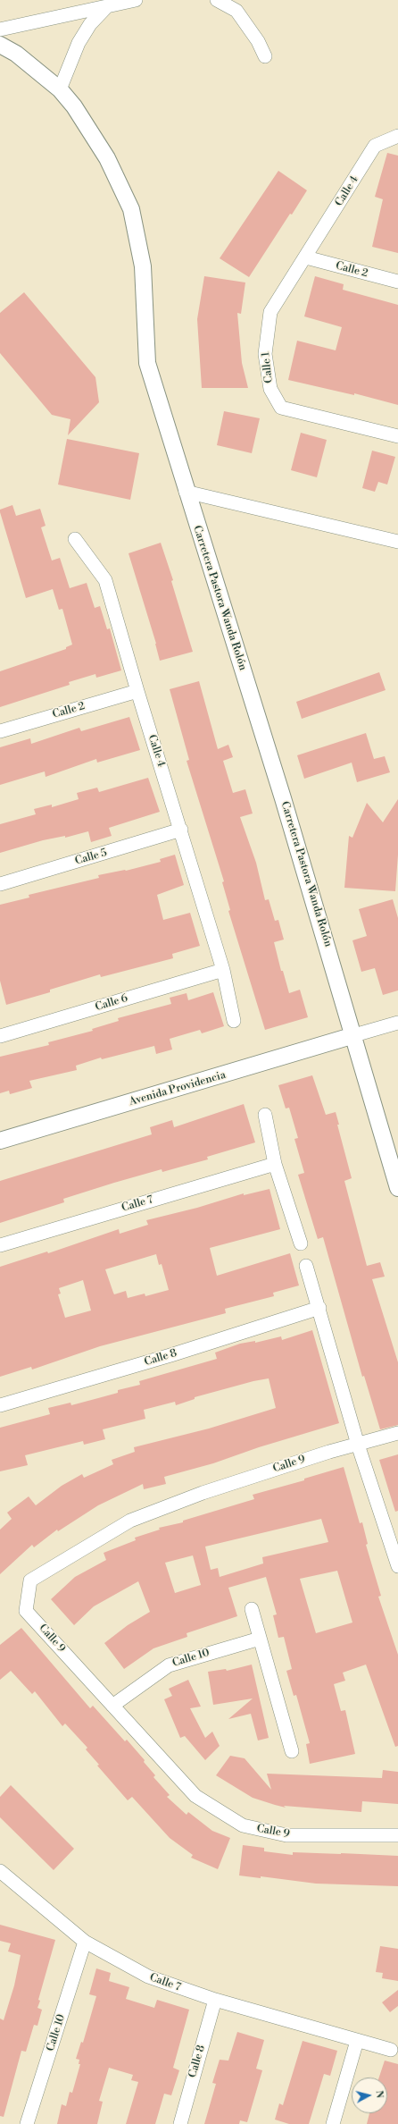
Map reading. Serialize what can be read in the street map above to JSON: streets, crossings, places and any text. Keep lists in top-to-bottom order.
{
  "streets": {
    "street": [
      "Calle 4",
      "Calle 2",
      "Calle 1",
      "Carretera Pastora Wanda Rolón",
      "Calle 5",
      "Calle 6",
      "Avenida Providencia",
      "Calle 7",
      "Calle 8",
      "Calle 9",
      "Calle 10"
    ]
  },
  "crossings": [
    ["Calle 4", "Calle 2"],
    ["Calle 4", "Calle 1"],
    ["Calle 4", "Calle 5"],
    ["Calle 4", "Calle 6"],
    ["Calle 2", "Calle 1"],
    ["Carretera Pastora Wanda Rolón", "Avenida Providencia"],
    ["Calle 7", "Calle 8"],
    ["Calle 7", "Calle 10"],
    ["Calle 9", "Calle 10"]
  ],
  "north": "right"
}
